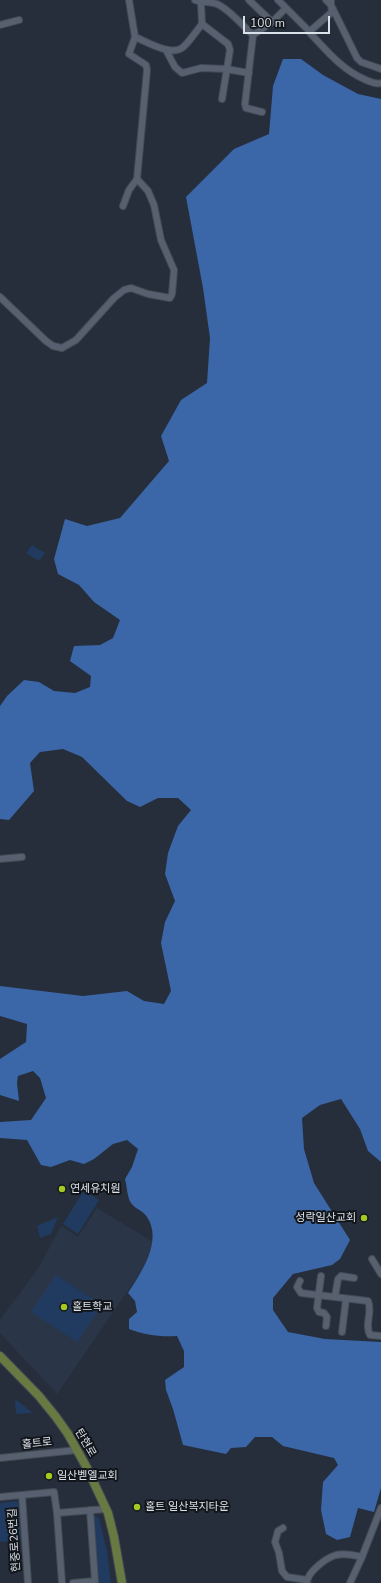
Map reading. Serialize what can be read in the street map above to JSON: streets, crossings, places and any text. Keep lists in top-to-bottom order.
{
  "streets": {
    "main road": ["탄현로"],
    "street": ["홀트로", "현중로26번길"]
  },
  "crossings": [
    ["탄현로", "홀트로"]
  ],
  "places": [
    "연세유치원",
    "성락일산교회",
    "홀트학교",
    "일산벧엘교회",
    "홀트 일산복지타운"
  ],
  "scale_bar": "100 m"
}
